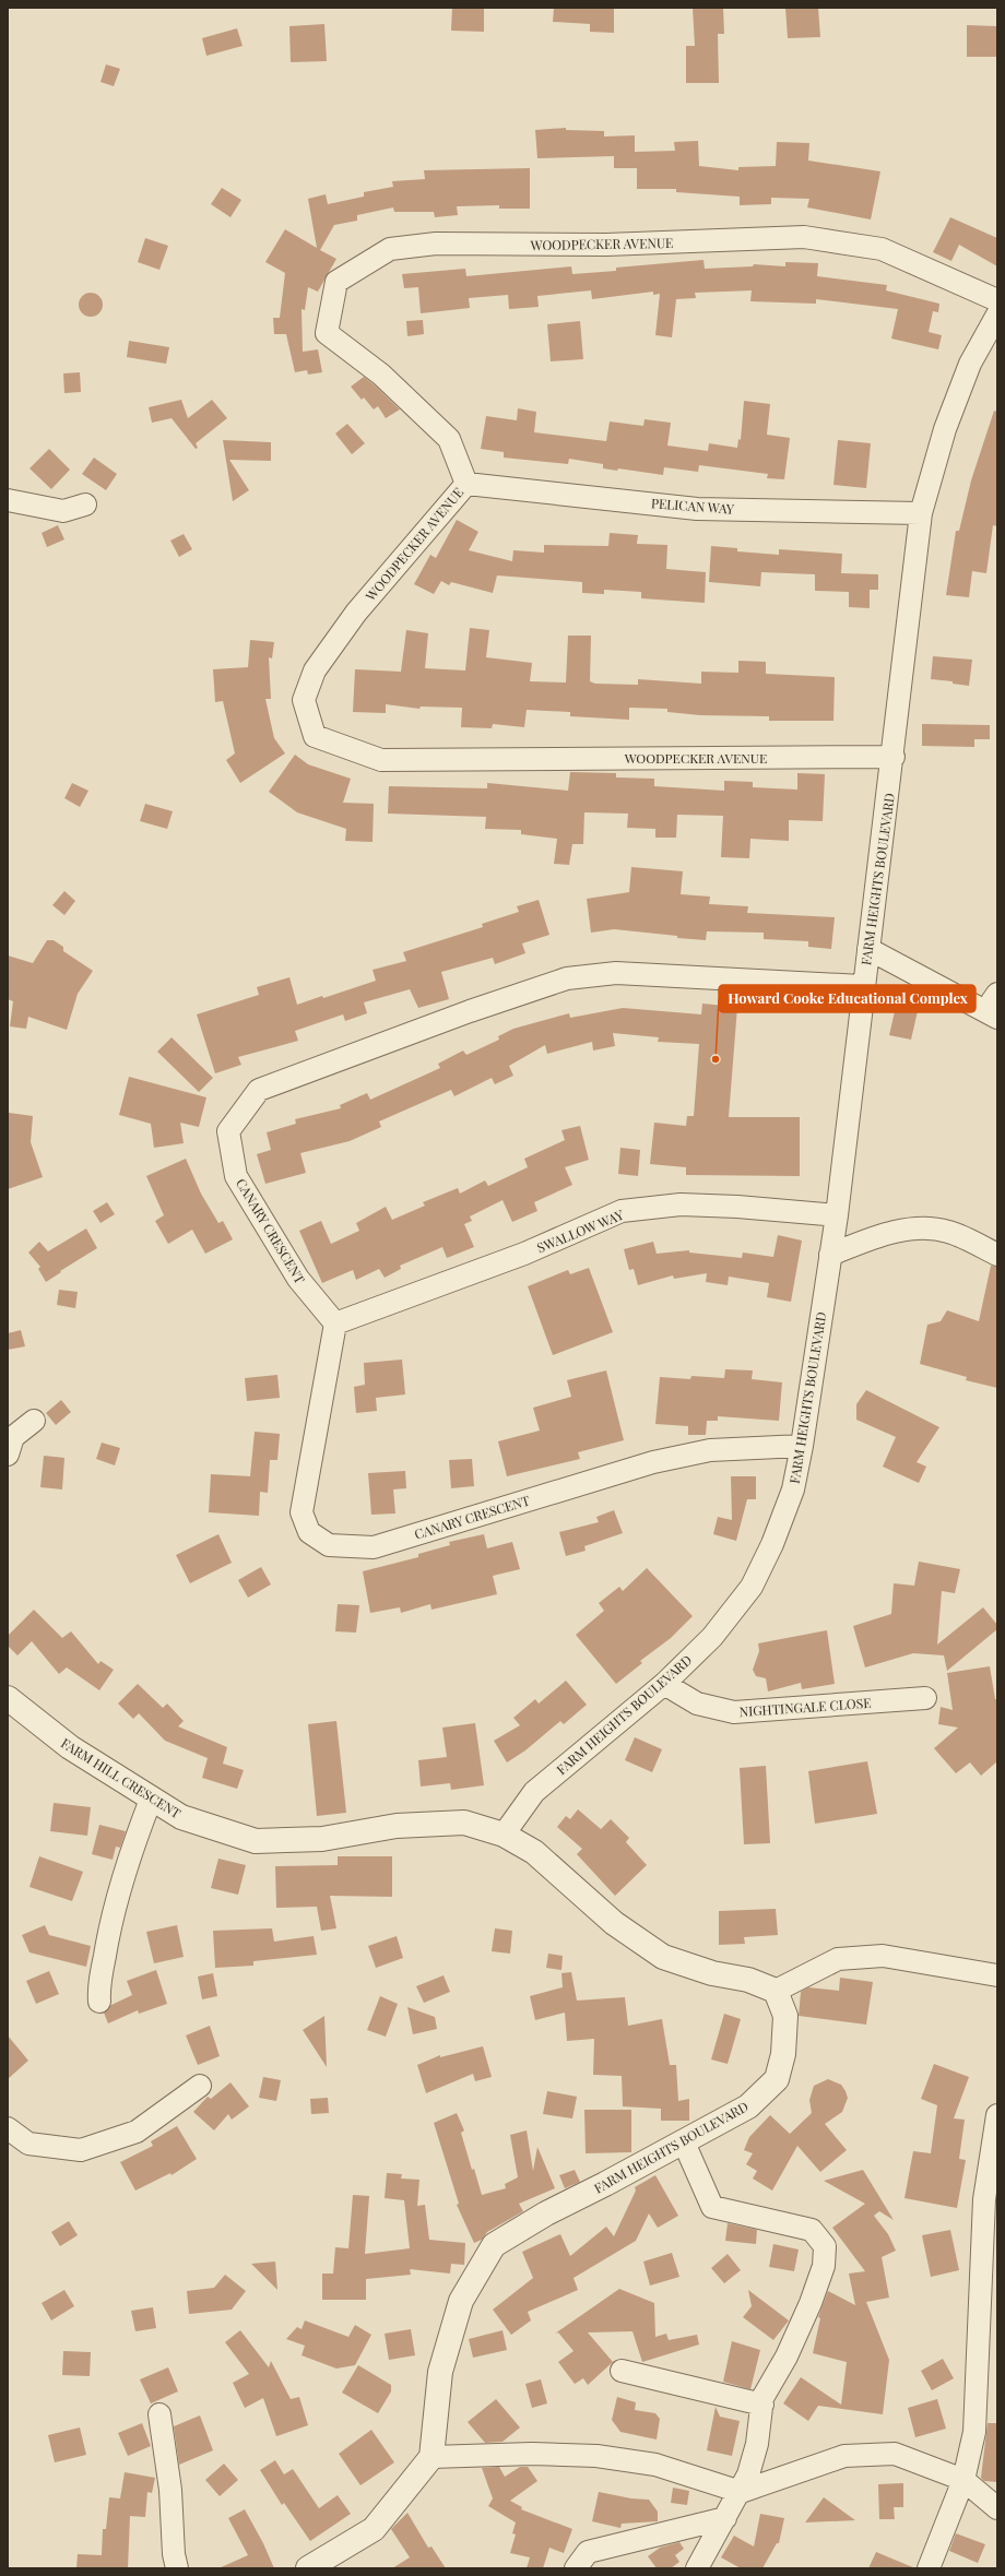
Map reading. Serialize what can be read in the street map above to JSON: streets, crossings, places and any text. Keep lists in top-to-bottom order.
{
  "streets": {
    "street": [
      "WOODPECKER AVENUE",
      "PELICAN WAY",
      "FARM HEIGHTS BOULEVARD",
      "CANARY CRESCENT",
      "SWALLOW WAY",
      "NIGHTINGALE CLOSE",
      "FARM HILL CRESCENT"
    ]
  },
  "crossings": [
    ["WOODPECKER AVENUE", "PELICAN WAY"],
    ["WOODPECKER AVENUE", "FARM HEIGHTS BOULEVARD"],
    ["PELICAN WAY", "FARM HEIGHTS BOULEVARD"],
    ["FARM HEIGHTS BOULEVARD", "CANARY CRESCENT"],
    ["FARM HEIGHTS BOULEVARD", "SWALLOW WAY"],
    ["FARM HEIGHTS BOULEVARD", "NIGHTINGALE CLOSE"],
    ["FARM HEIGHTS BOULEVARD", "FARM HILL CRESCENT"],
    ["CANARY CRESCENT", "SWALLOW WAY"]
  ],
  "places": ["Howard Cooke Educational Complex"]
}
